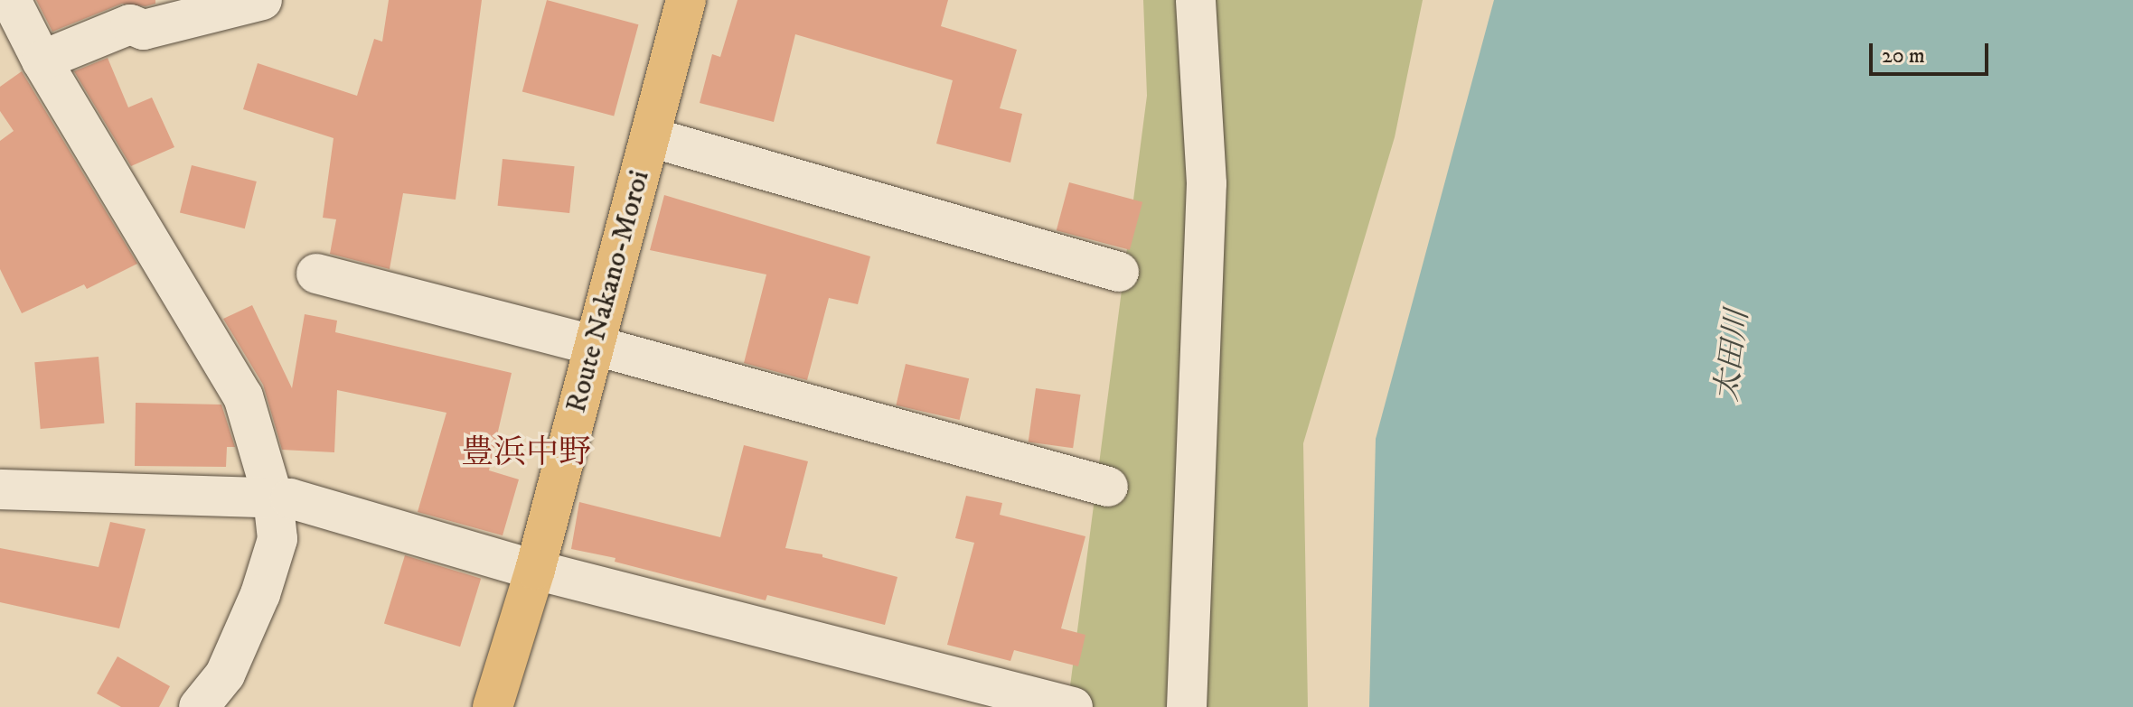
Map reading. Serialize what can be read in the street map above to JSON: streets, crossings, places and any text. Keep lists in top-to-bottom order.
{
  "streets": {
    "main road": ["Route Nakano-Moroi"]
  },
  "districts": ["豊浜中野"],
  "water": ["太田川"],
  "scale_bar": "20 m"
}
